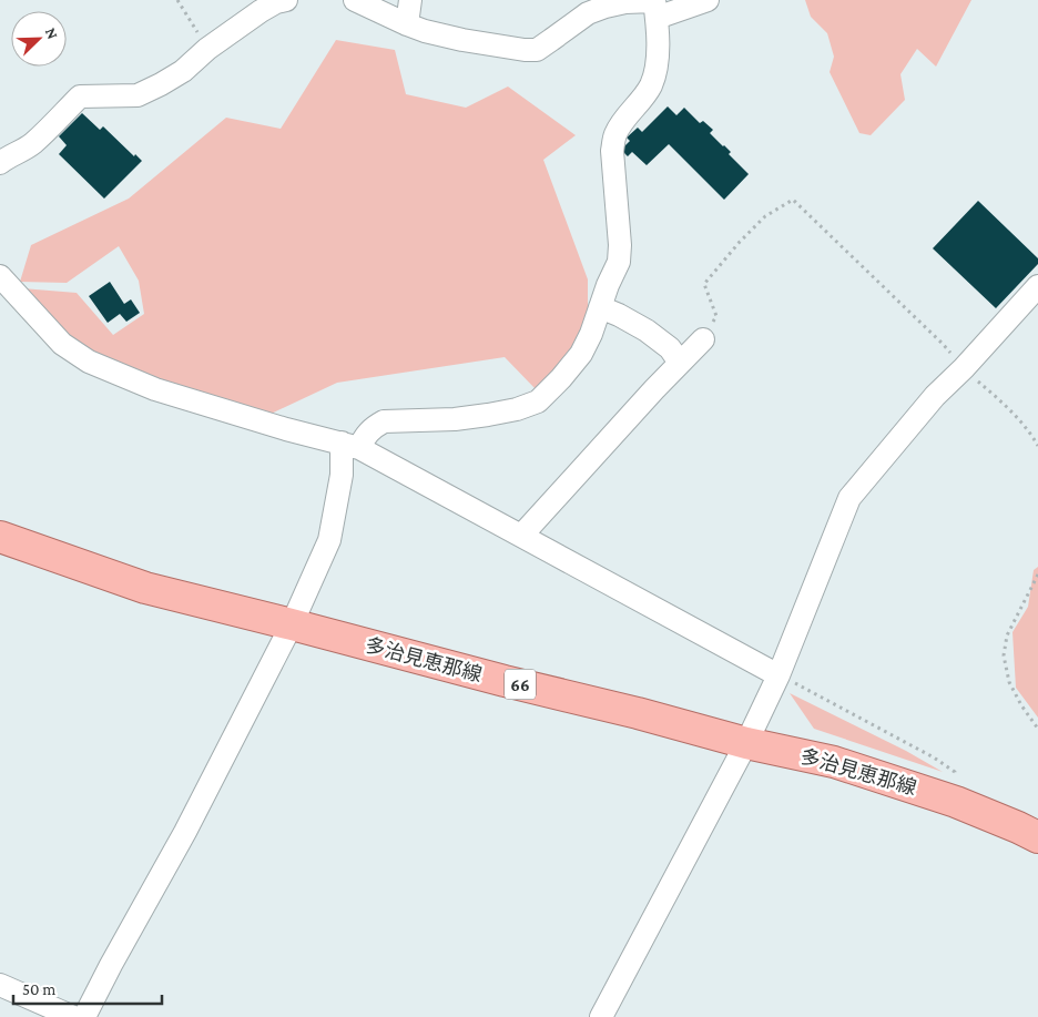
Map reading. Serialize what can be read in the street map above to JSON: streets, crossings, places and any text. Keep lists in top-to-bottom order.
{
  "streets": {
    "main road": ["多治見恵那線", "66"]
  },
  "scale_bar": "50 m",
  "north": "top right"
}
